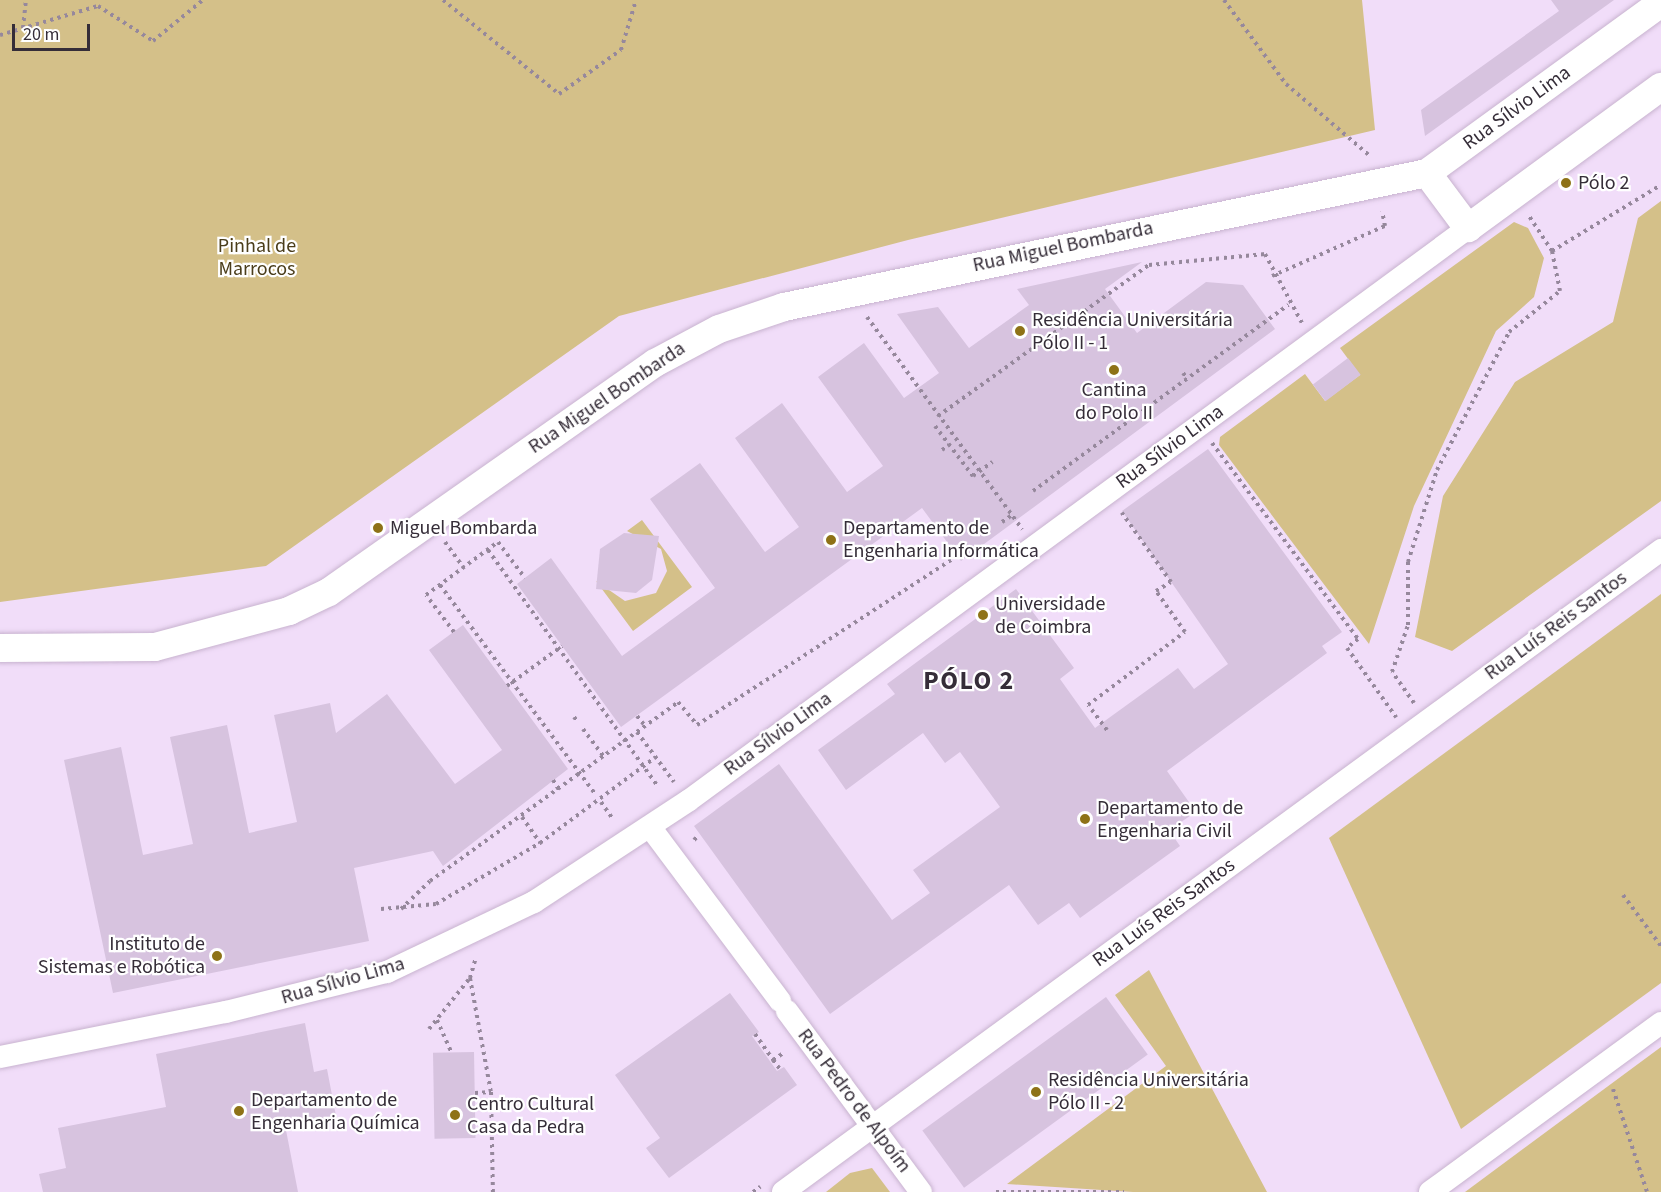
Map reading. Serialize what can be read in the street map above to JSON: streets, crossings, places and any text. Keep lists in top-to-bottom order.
{
  "streets": {
    "street": [
      "Rua Sílvio Lima",
      "Rua Miguel Bombarda",
      "Rua Luís Reis Santos",
      "Rua Pedro de Alpoím"
    ]
  },
  "crossings": [
    ["Rua Sílvio Lima", "Rua Miguel Bombarda"],
    ["Rua Sílvio Lima", "Rua Pedro de Alpoím"],
    ["Rua Luís Reis Santos", "Rua Pedro de Alpoím"]
  ],
  "districts": ["PÓLO 2"],
  "parks": ["Pinhal de Marrocos"],
  "places": [
    "Pólo 2",
    "Residência Universitária Pólo II - 1",
    "Cantina do Polo II",
    "Miguel Bombarda",
    "Departamento de Engenharia Informática",
    "Universidade de Coimbra",
    "Departamento de Engenharia Civil",
    "Instituto de Sistemas e Robótica",
    "Residência Universitária Pólo II - 2",
    "Departamento de Engenharia Química",
    "Centro Cultural Casa da Pedra"
  ],
  "scale_bar": "20 m"
}
